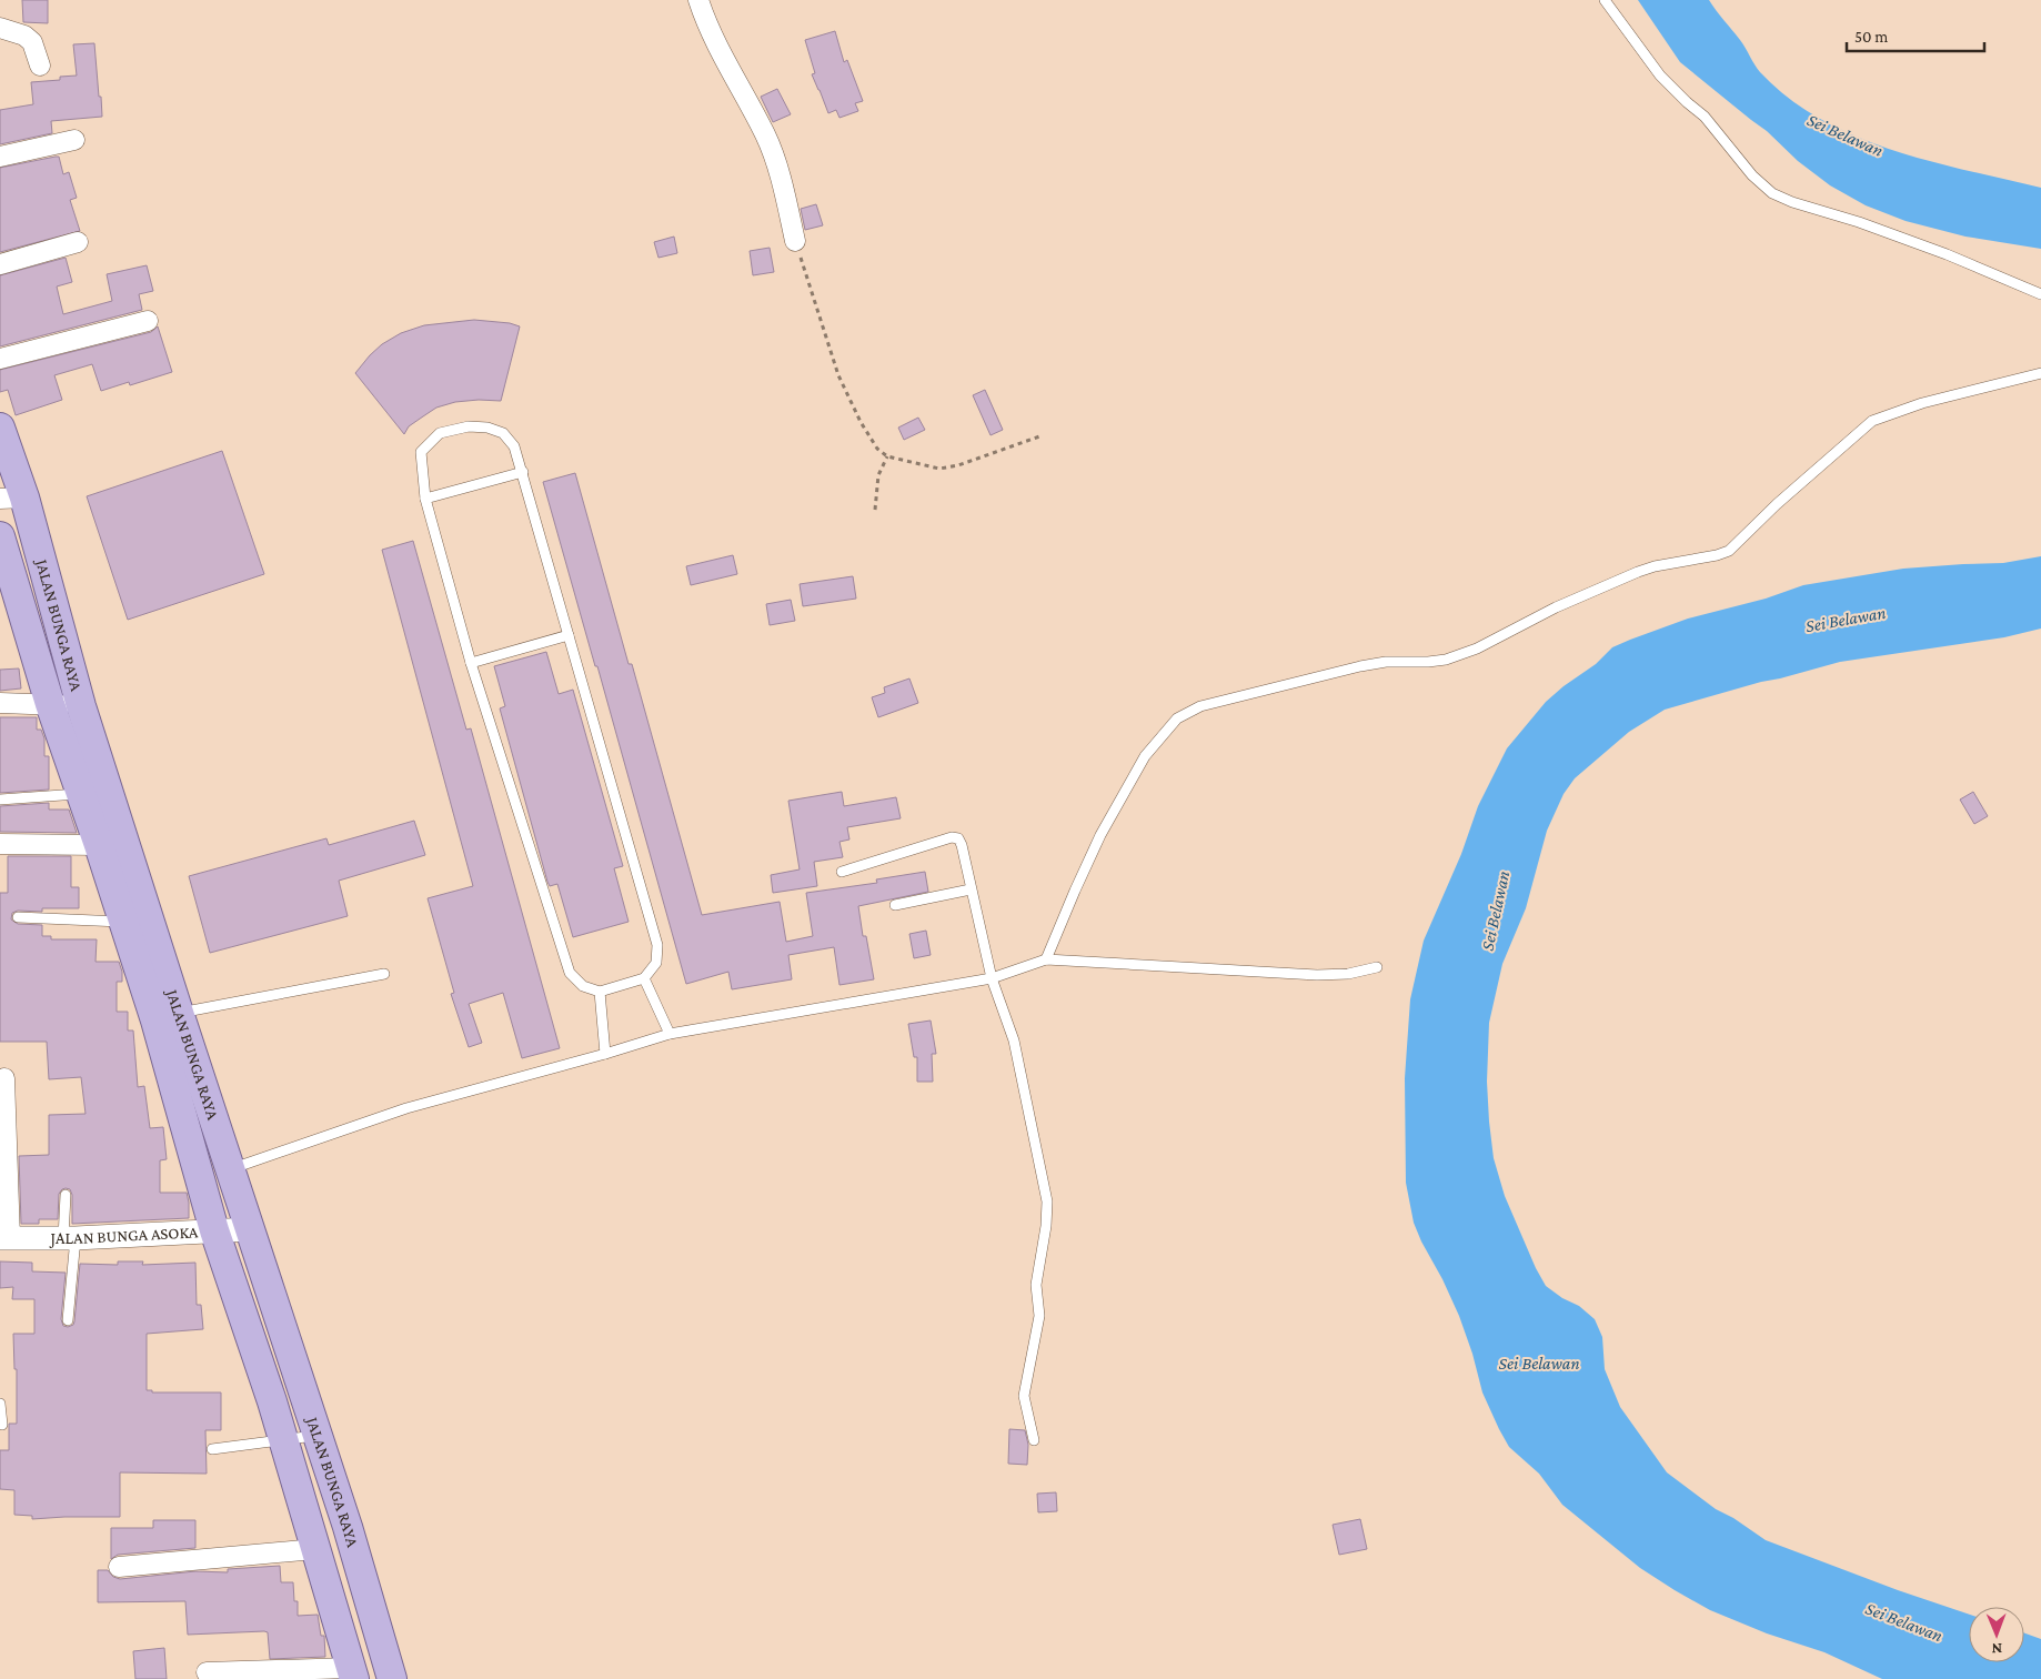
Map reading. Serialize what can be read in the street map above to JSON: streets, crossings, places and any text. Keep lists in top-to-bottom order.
{
  "streets": {
    "main road": ["JALAN BUNGA RAYA"],
    "street": ["JALAN BUNGA ASOKA"]
  },
  "crossings": [
    ["JALAN BUNGA RAYA", "JALAN BUNGA ASOKA"]
  ],
  "water": ["Sei Belawan"],
  "scale_bar": "50 m",
  "north": "bottom"
}
